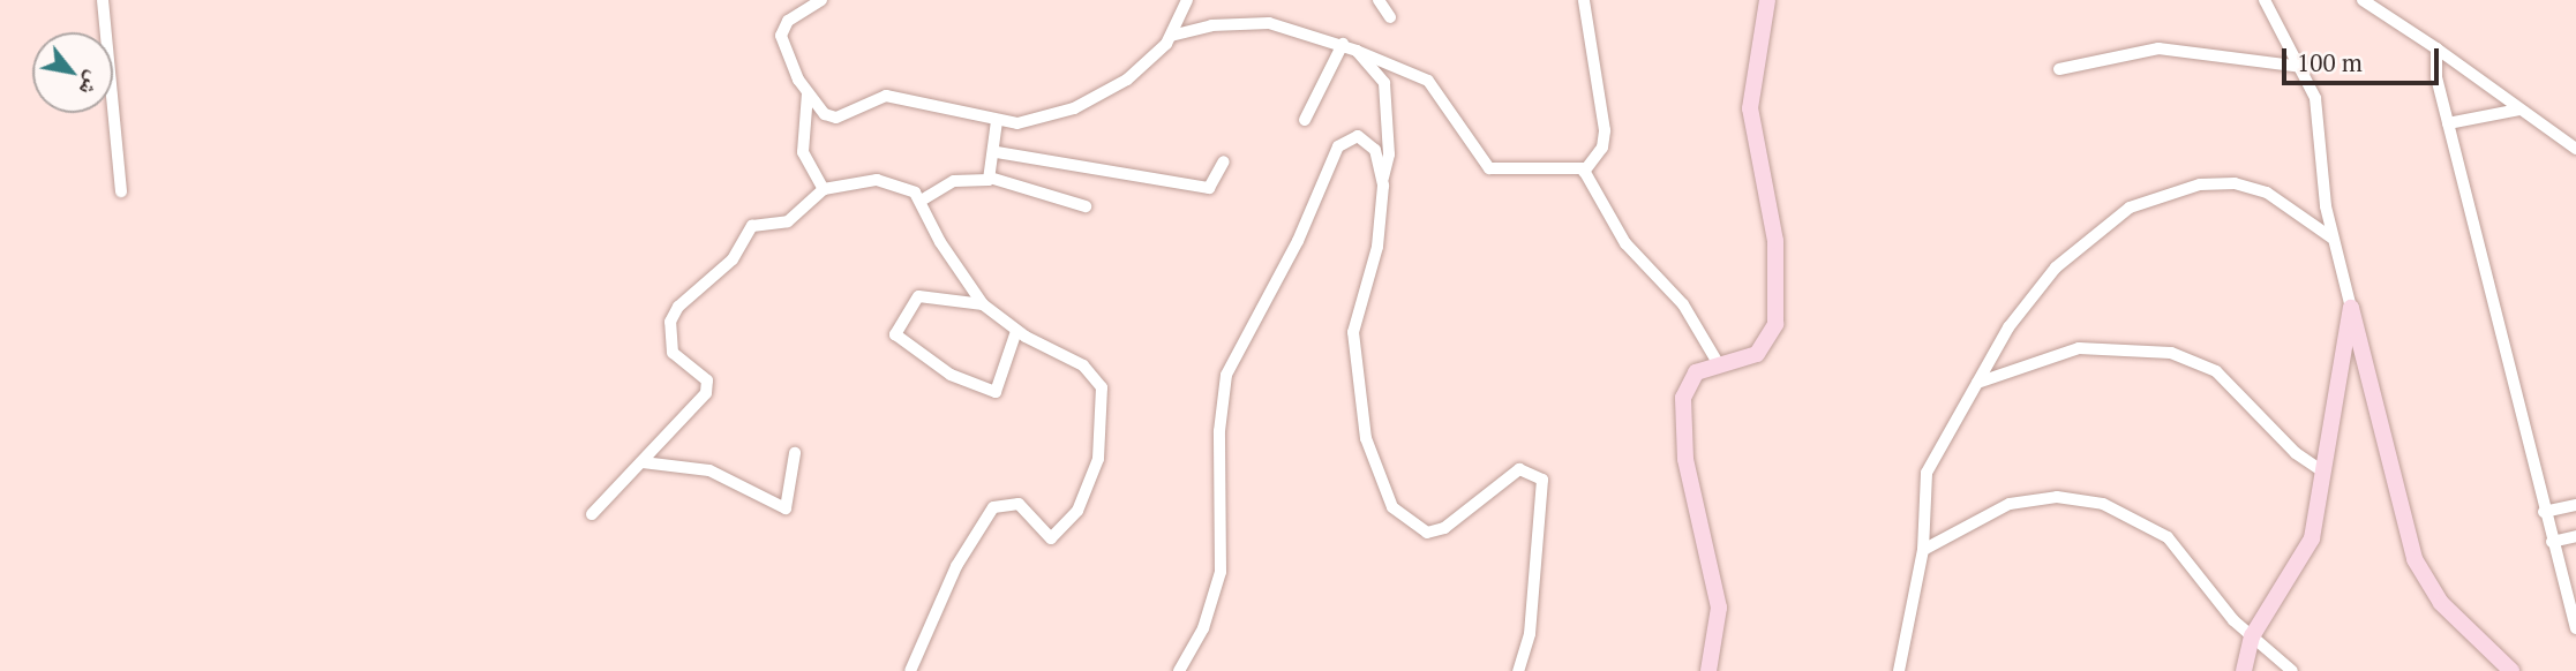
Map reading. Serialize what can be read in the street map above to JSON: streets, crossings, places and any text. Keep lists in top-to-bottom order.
{
  "scale_bar": "100 m",
  "north": "bottom right"
}
